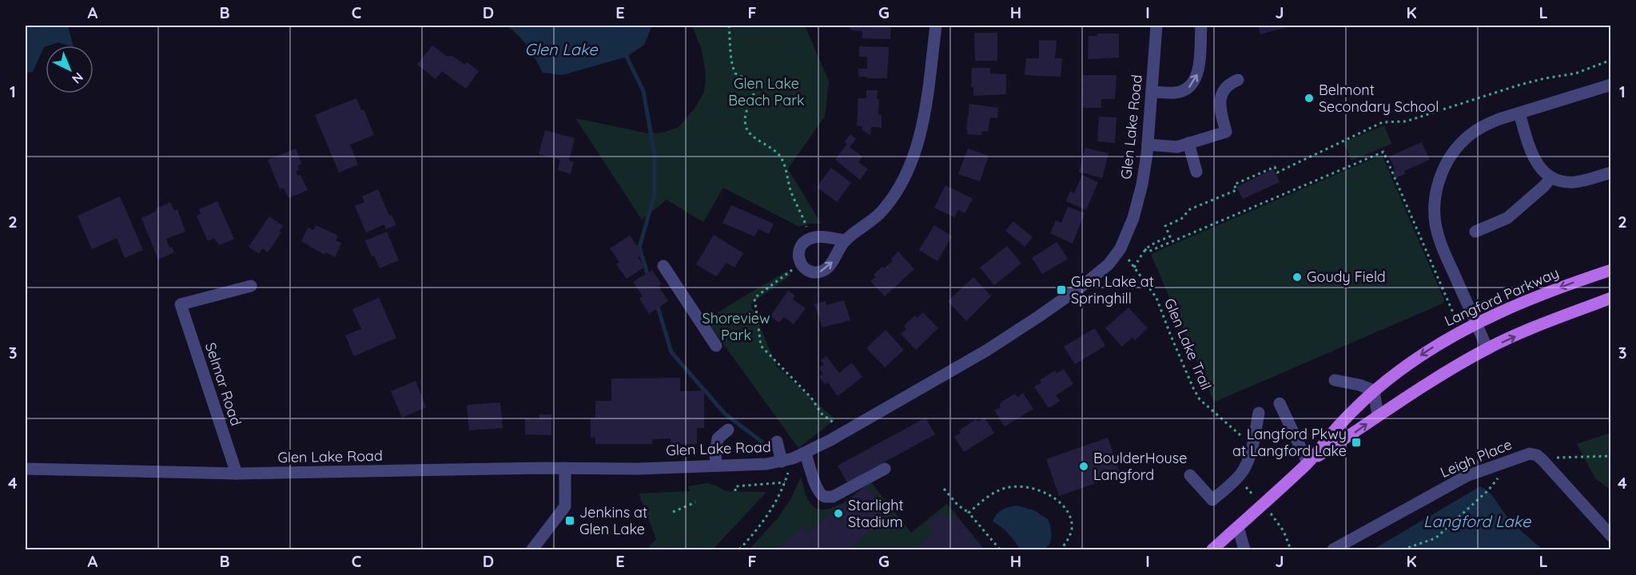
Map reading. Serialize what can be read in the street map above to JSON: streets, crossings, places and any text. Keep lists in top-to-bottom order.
{
  "streets": {
    "main road": ["Langford Parkway"],
    "street": ["Glen Lake Road", "Selmar Road", "Leigh Place"],
    "path": ["Glen Lake Trail"]
  },
  "crossings": [
    ["Glen Lake Road", "Selmar Road"]
  ],
  "water": ["Glen Lake", "Langford Lake"],
  "parks": ["Glen Lake Beach Park", "Shoreview Park"],
  "places": {
    "other": [
      "Belmont Secondary School",
      "Goudy Field",
      "BoulderHouse Langford",
      "Starlight Stadium"
    ],
    "transit": ["Glen Lake at Springhill", "Langford Pkwy at Langford Lake", "Jenkins at Glen Lake"]
  },
  "north": "bottom right",
  "grid": {
    "columns": [
      "A",
      "B",
      "C",
      "D",
      "E",
      "F",
      "G",
      "H",
      "I",
      "J",
      "K",
      "L"
    ],
    "rows": [
      "1",
      "2",
      "3",
      "4"
    ]
  }
}
